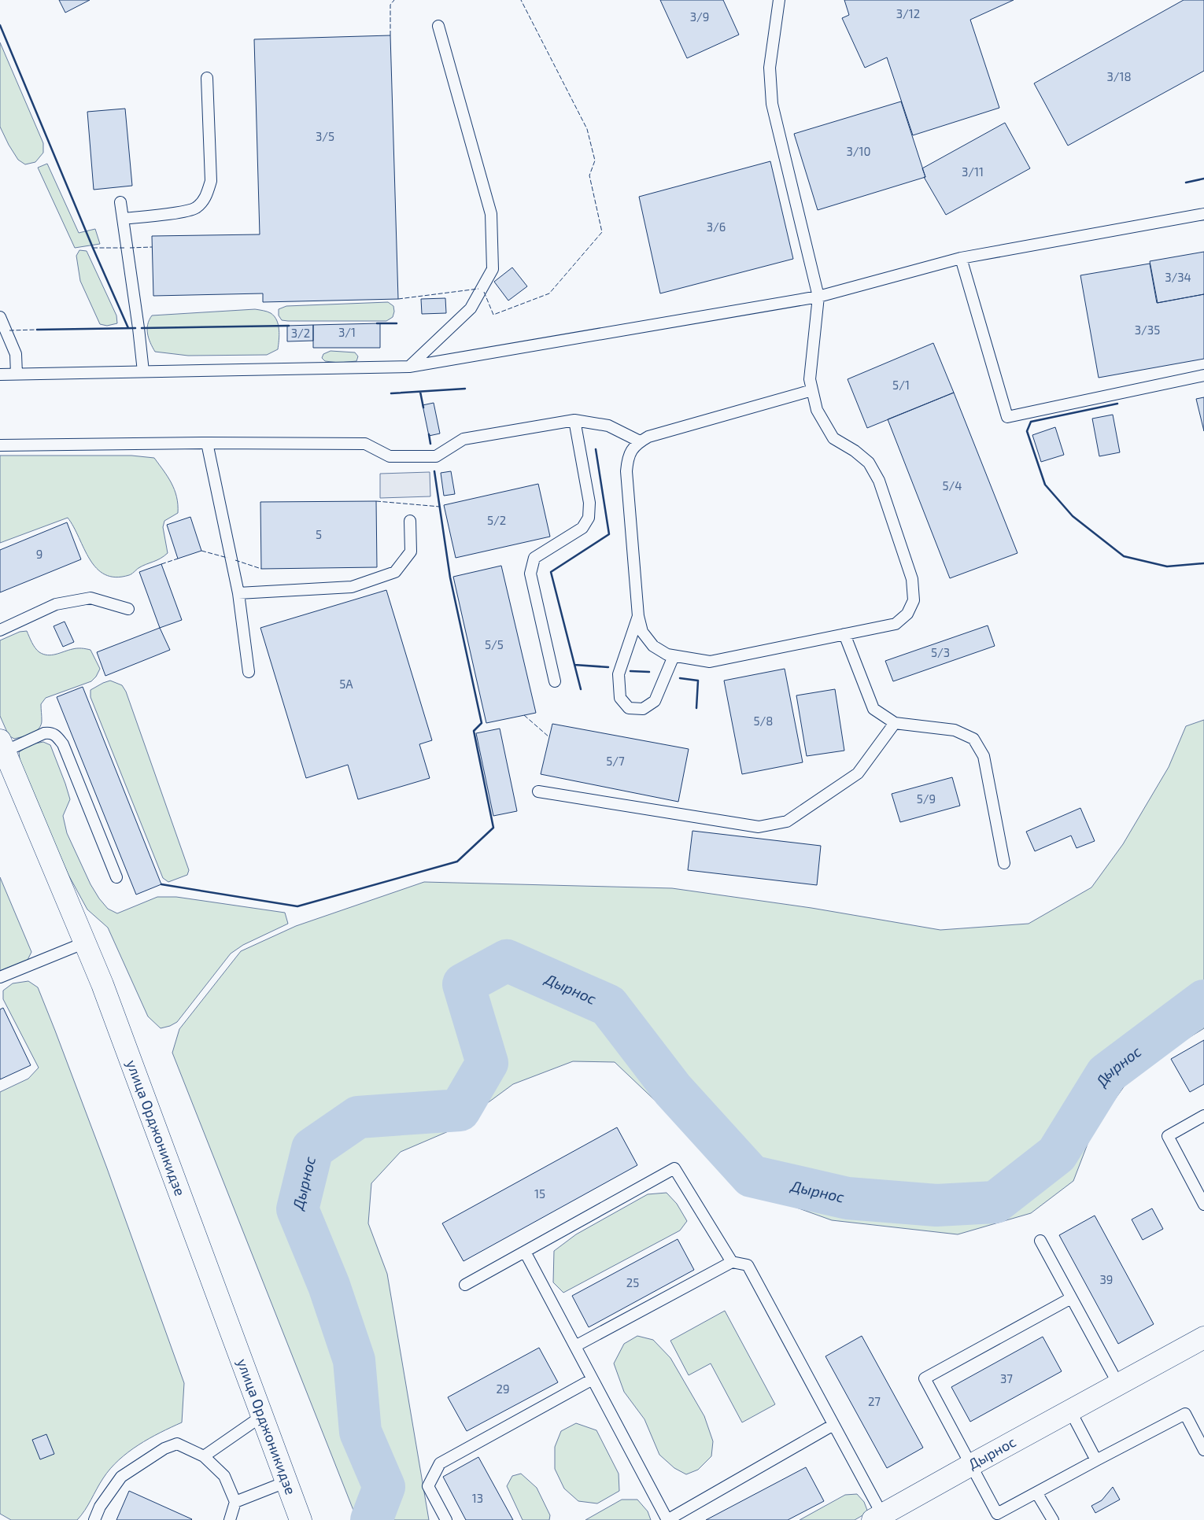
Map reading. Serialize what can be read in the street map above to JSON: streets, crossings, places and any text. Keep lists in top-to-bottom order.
{
  "streets": {
    "main road": ["улица Орджоникидзе", "Дырнос"]
  },
  "water": ["Дырнос"],
  "house_numbers": [
    "3/12",
    "3/9",
    "3/18",
    "3/5",
    "3/10",
    "3/11",
    "3/6",
    "3/34",
    "3/35",
    "3/1",
    "3/2",
    "5/1",
    "5/4",
    "5/2",
    "5",
    "9",
    "5/5",
    "5/3",
    "5А",
    "5/8",
    "5/7",
    "5/9",
    "15",
    "39",
    "25",
    "37",
    "29",
    "27",
    "13"
  ]
}
